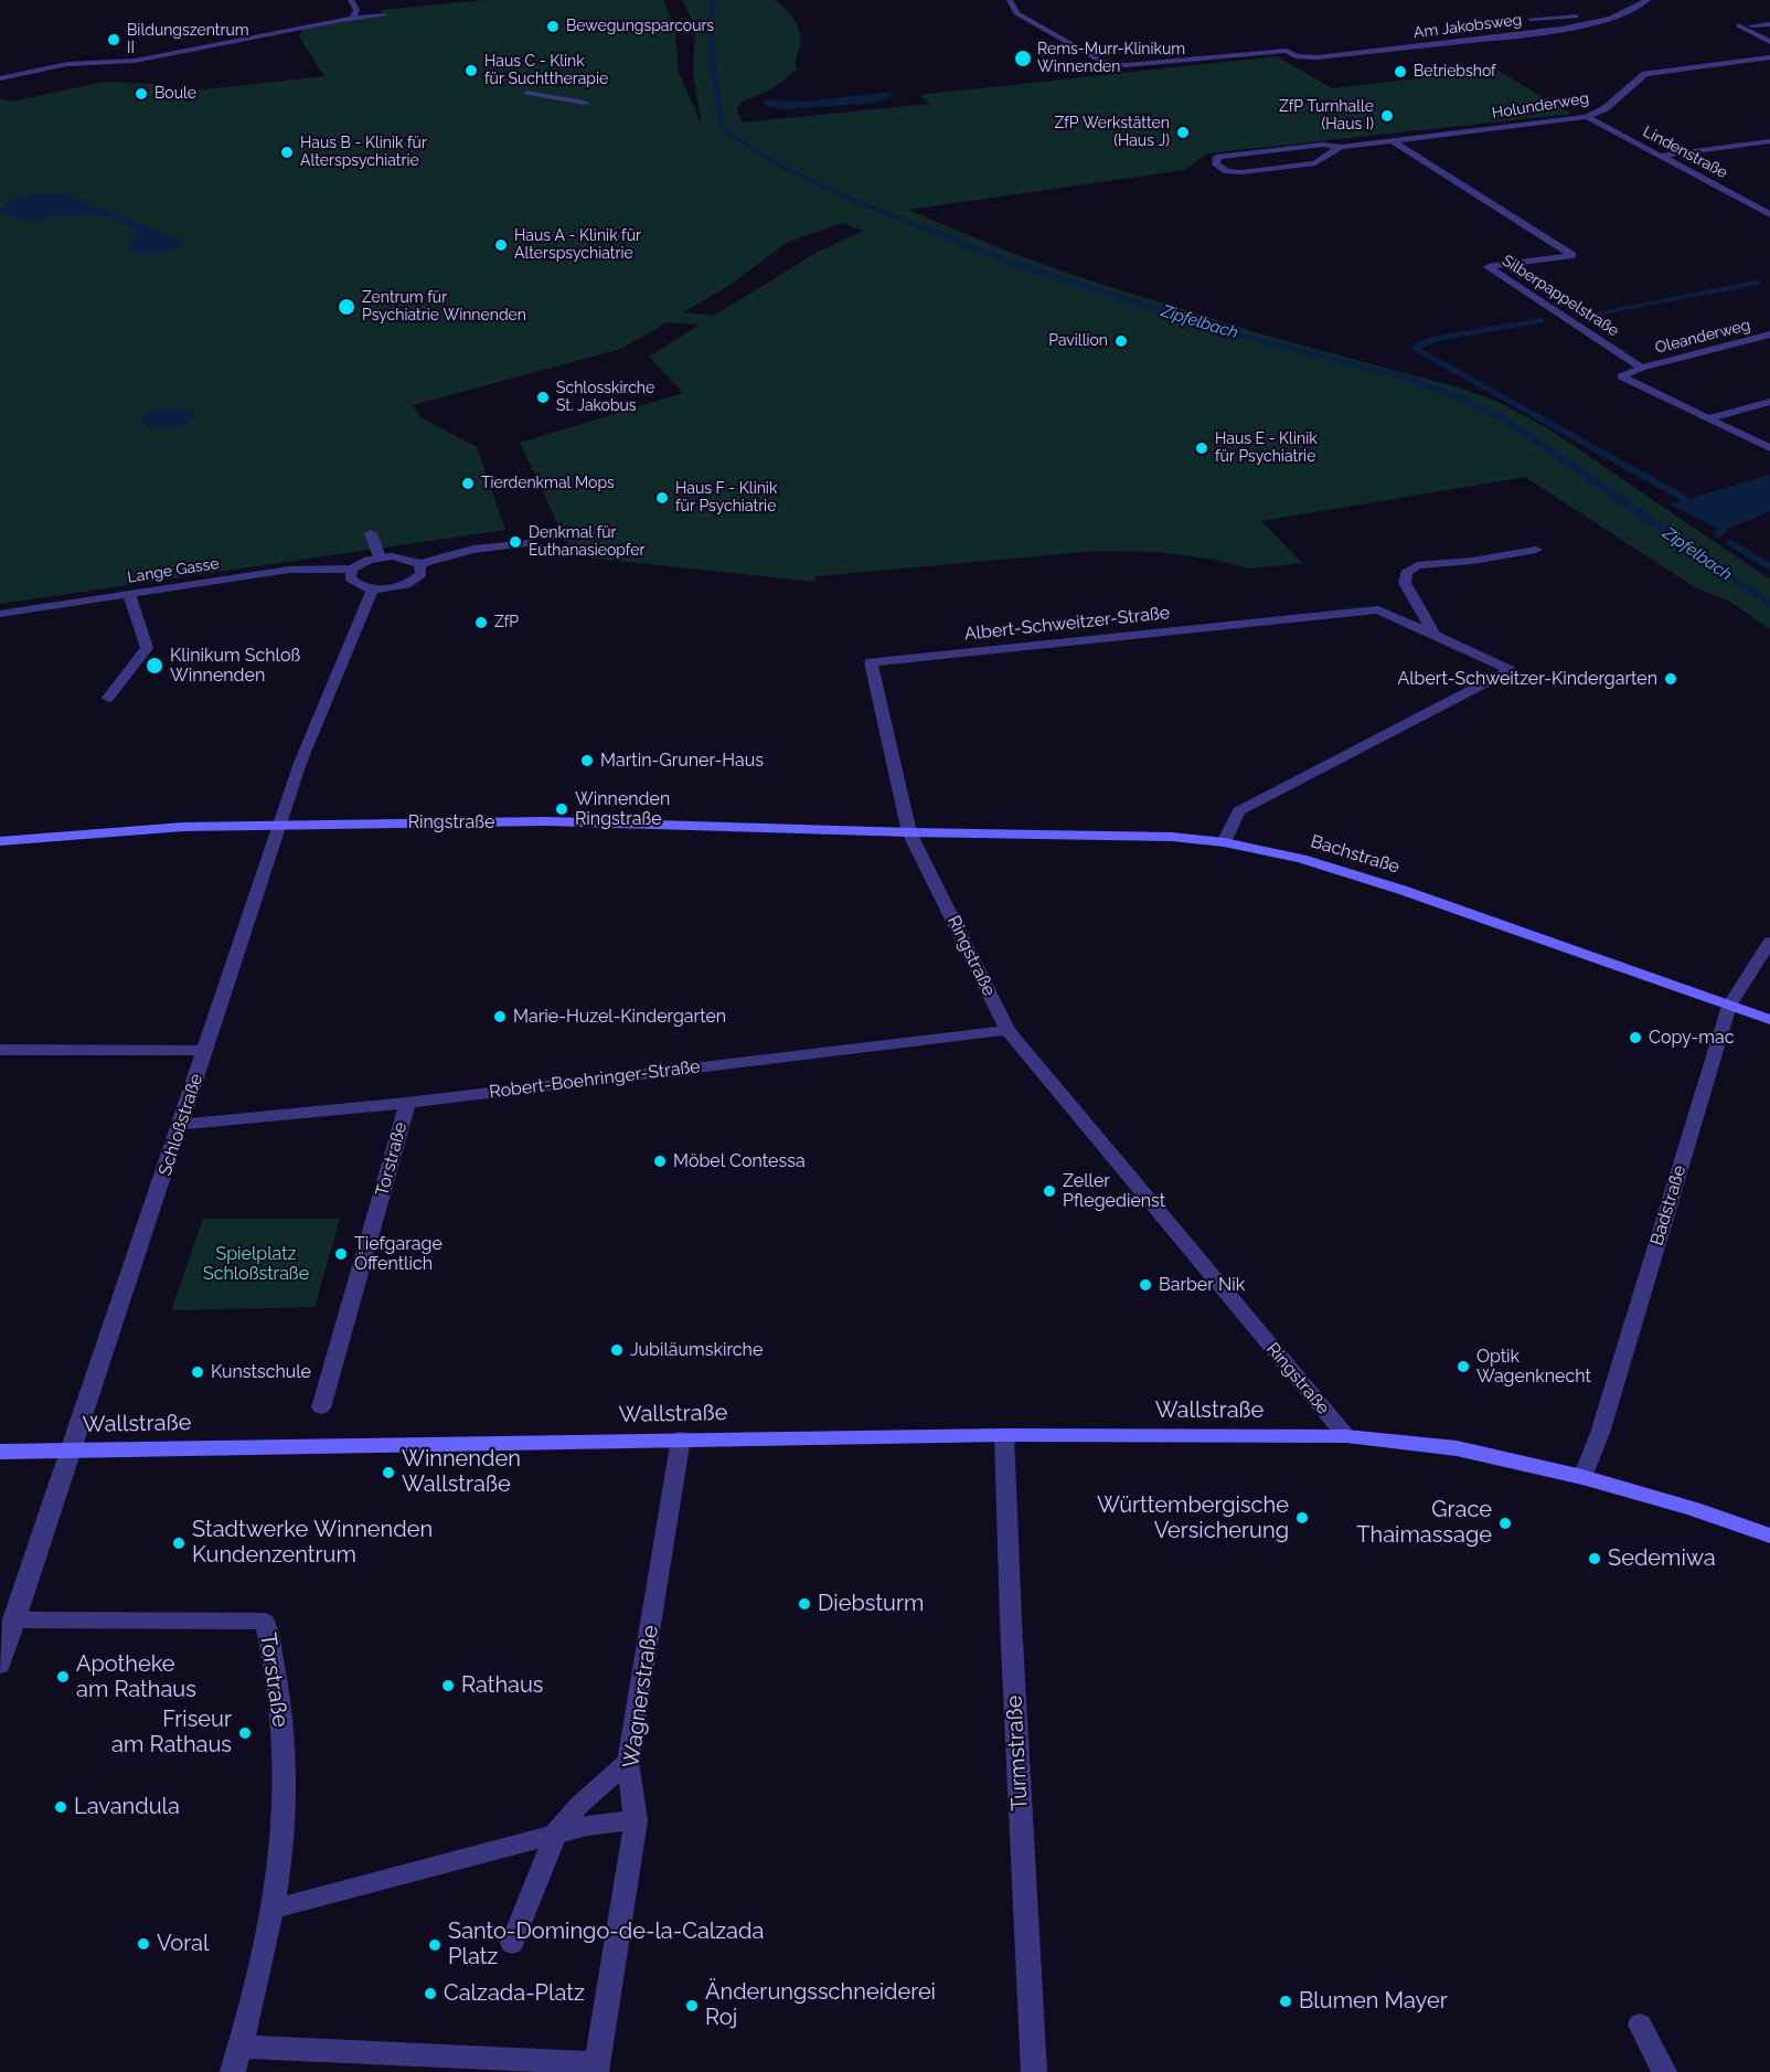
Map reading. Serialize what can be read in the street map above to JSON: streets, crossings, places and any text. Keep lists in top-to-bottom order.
{
  "streets": {
    "street": [
      "Am Jakobsweg",
      "Holunderweg",
      "Lindenstraße",
      "Silberpappelstraße",
      "Oleanderweg",
      "Lange Gasse",
      "Albert-Schweitzer-Straße",
      "Ringstraße",
      "Bachstraße",
      "Robert-Boehringer-Straße",
      "Schloßstraße",
      "Torstraße",
      "Badstraße",
      "Wallstraße",
      "Wagnerstraße",
      "Turmstraße"
    ]
  },
  "crossings": [
    ["Holunderweg", "Lindenstraße"],
    ["Holunderweg", "Silberpappelstraße"],
    ["Silberpappelstraße", "Oleanderweg"],
    ["Albert-Schweitzer-Straße", "Ringstraße"],
    ["Albert-Schweitzer-Straße", "Bachstraße"],
    ["Ringstraße", "Bachstraße"],
    ["Ringstraße", "Robert-Boehringer-Straße"],
    ["Ringstraße", "Schloßstraße"],
    ["Ringstraße", "Wallstraße"],
    ["Bachstraße", "Badstraße"],
    ["Robert-Boehringer-Straße", "Schloßstraße"],
    ["Robert-Boehringer-Straße", "Torstraße"],
    ["Schloßstraße", "Torstraße"],
    ["Schloßstraße", "Wallstraße"],
    ["Wallstraße", "Wagnerstraße"],
    ["Wallstraße", "Turmstraße"]
  ],
  "water": ["Zipfelbach"],
  "parks": ["Spielplatz Schloßstraße"],
  "places": [
    "Bewegungsparcours",
    "Bildungszentrum II",
    "Rems-Murr-Klinikum Winnenden",
    "Haus C - Klink für Suchttherapie",
    "Betriebshof",
    "Boule",
    "ZfP Turnhalle (Haus I)",
    "ZfP Werkstätten (Haus J)",
    "Haus B - Klinik für Alterspsychiatrie",
    "Haus A - Klinik für Alterspsychiatrie",
    "Zentrum für Psychiatrie Winnenden",
    "Pavillion",
    "Schlosskirche St. Jakobus",
    "Haus E - Klinik für Psychiatrie",
    "Tierdenkmal Mops",
    "Haus F - Klinik für Psychiatrie",
    "Denkmal für Euthanasieopfer",
    "ZfP",
    "Klinikum Schloß Winnenden",
    "Albert-Schweitzer-Kindergarten",
    "Martin-Gruner-Haus",
    "Winnenden Ringstraße",
    "Marie-Huzel-Kindergarten",
    "Copy-mac",
    "Möbel Contessa",
    "Zeller Pflegedienst",
    "Tiefgarage Öffentlich",
    "Barber Nik",
    "Jubiläumskirche",
    "Optik Wagenknecht",
    "Kunstschule",
    "Winnenden Wallstraße",
    "Württembergische Versicherung",
    "Grace Thaimassage",
    "Stadtwerke Winnenden Kundenzentrum",
    "Sedemiwa",
    "Diebsturm",
    "Apotheke am Rathaus",
    "Rathaus",
    "Friseur am Rathaus",
    "Lavandula",
    "Voral",
    "Santo-Domingo-de-la-Calzada Platz",
    "Calzada-Platz",
    "Blumen Mayer",
    "Änderungsschneiderei Roj"
  ]
}
